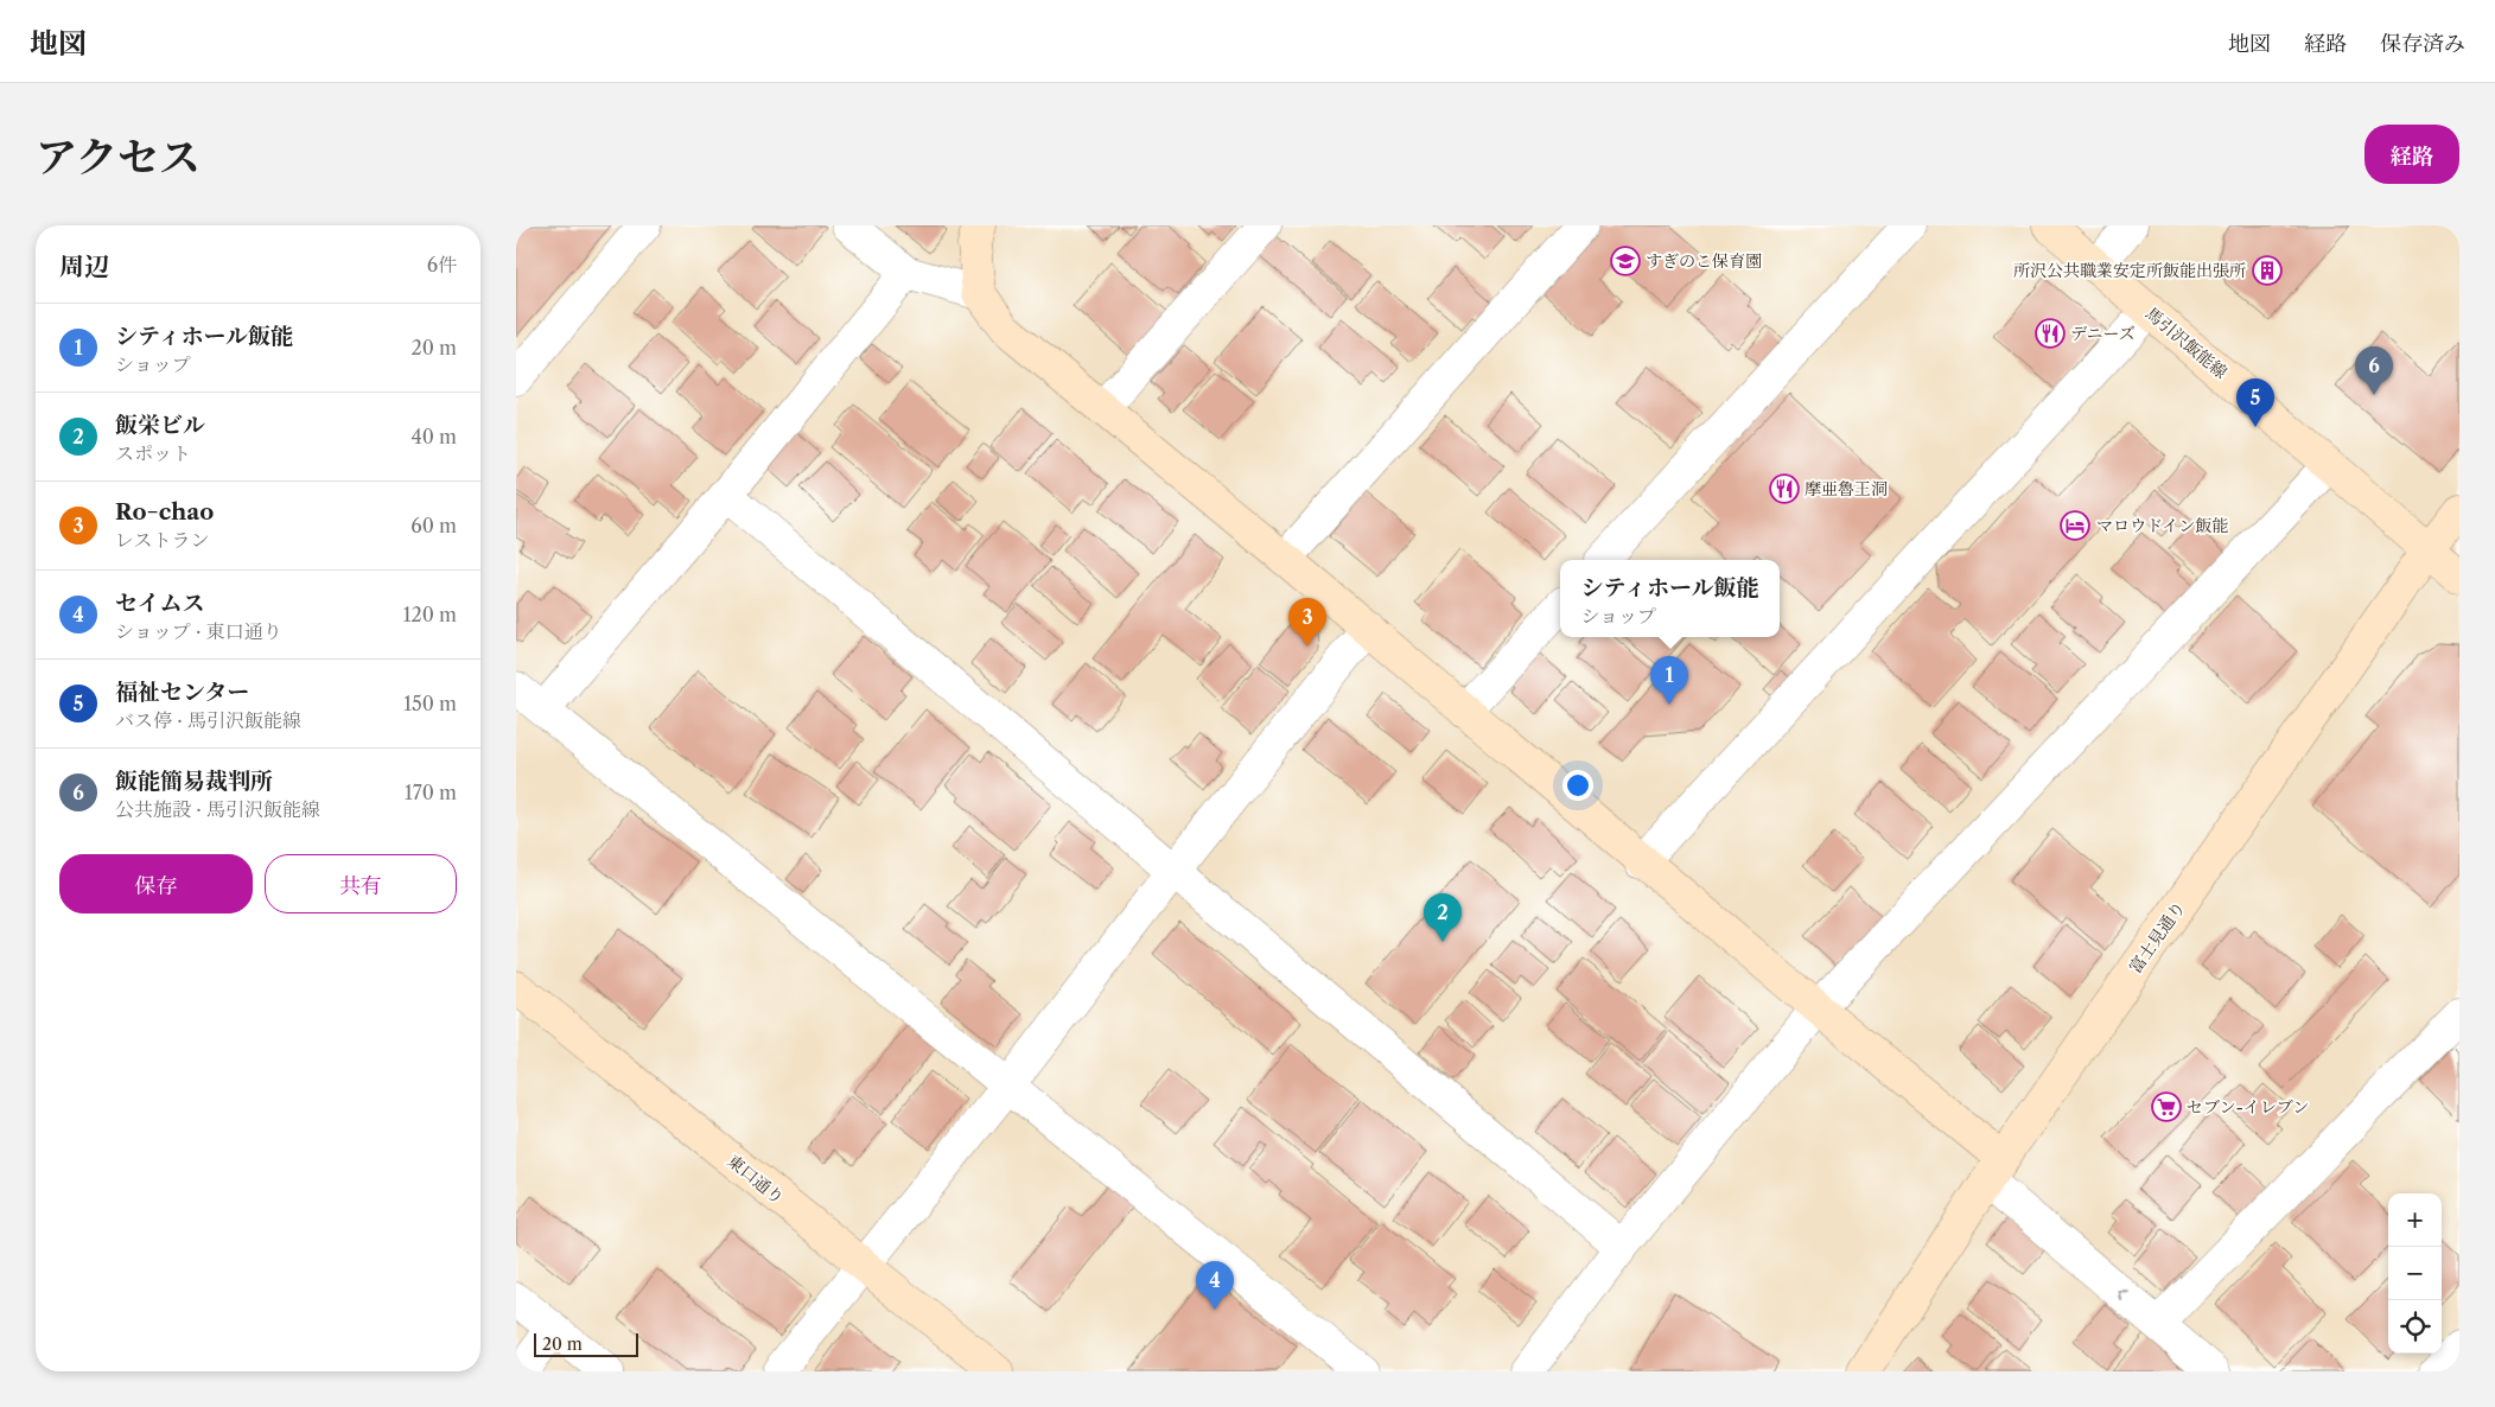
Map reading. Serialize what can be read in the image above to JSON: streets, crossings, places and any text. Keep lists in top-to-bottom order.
{
  "streets": {
    "street": ["馬引沢飯能線", "富士見通り", "東口通り"]
  },
  "crossings": [
    ["馬引沢飯能線", "富士見通り"]
  ],
  "places": {
    "school or university": ["すぎのこ保育園"],
    "building": ["所沢公共職業安定所飯能出張所"],
    "restaurant": ["デニーズ", "摩亜魯王洞"],
    "hotel": ["マロウドイン飯能"],
    "supermarket": ["セブン-イレブン"]
  },
  "scale_bar": "20 m",
  "page": {
    "header": "地図",
    "nav": ["地図", "経路", "保存済み"],
    "title": "アクセス",
    "buttons": [
      "経路",
      ["保存", "共有"]
    ],
    "heading": ["周辺", "6件"],
    "list": [
      {
        "mark": "1",
        "name": "シティホール飯能",
        "note": "ショップ",
        "value": "20 m"
      },
      {
        "mark": "2",
        "name": "飯栄ビル",
        "note": "スポット",
        "value": "40 m"
      },
      {
        "mark": "3",
        "name": "Ro−chao",
        "note": "レストラン",
        "value": "60 m"
      },
      {
        "mark": "4",
        "name": "セイムス",
        "note": "ショップ · 東口通り",
        "value": "120 m"
      },
      {
        "mark": "5",
        "name": "福祉センター",
        "note": "バス停 · 馬引沢飯能線",
        "value": "150 m"
      },
      {
        "mark": "6",
        "name": "飯能簡易裁判所",
        "note": "公共施設 · 馬引沢飯能線",
        "value": "170 m"
      }
    ],
    "pins": [
      "6",
      "5",
      "3",
      "1",
      "2",
      "4"
    ],
    "popup": ["シティホール飯能", "ショップ"],
    "map_buttons": ["+", "−"],
    "scale": "20 m"
  }
}
